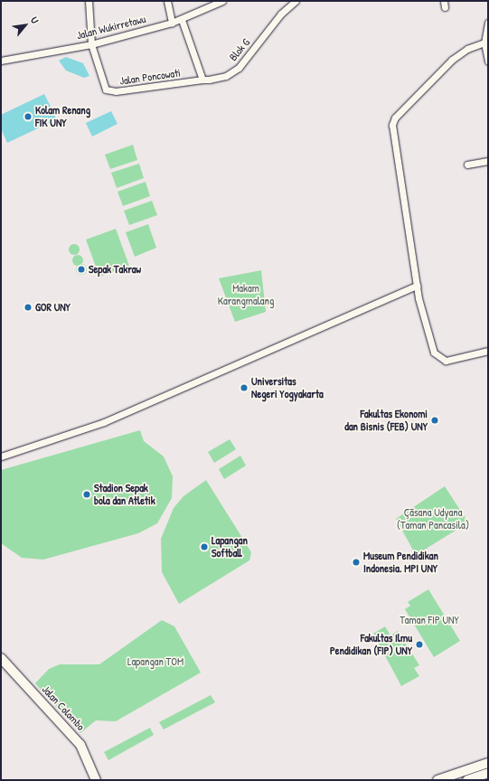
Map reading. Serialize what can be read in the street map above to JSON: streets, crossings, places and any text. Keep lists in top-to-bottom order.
{
  "streets": {
    "main road": ["Jalan Colombo"],
    "street": ["Jalan Wukirretawu", "Blok G", "Jalan Poncowati"]
  },
  "crossings": [
    ["Jalan Wukirretawu", "Jalan Poncowati"],
    ["Blok G", "Jalan Poncowati"]
  ],
  "parks": [
    "Makam Karangmalang",
    "Çāsana Udyana (Taman Pancasila)",
    "Taman FIP UNY",
    "Lapangan TOM"
  ],
  "places": [
    "Kolam Renang FIK UNY",
    "Sepak Takraw",
    "GOR UNY",
    "Universitas Negeri Yogyakarta",
    "Fakultas Ekonomi dan Bisnis (FEB) UNY",
    "Stadion Sepak bola dan Atletik",
    "Lapangan Softball",
    "Museum Pendidikan Indonesia. MPI UNY",
    "Fakultas Ilmu Pendidikan (FIP) UNY"
  ],
  "north": "top right"
}
